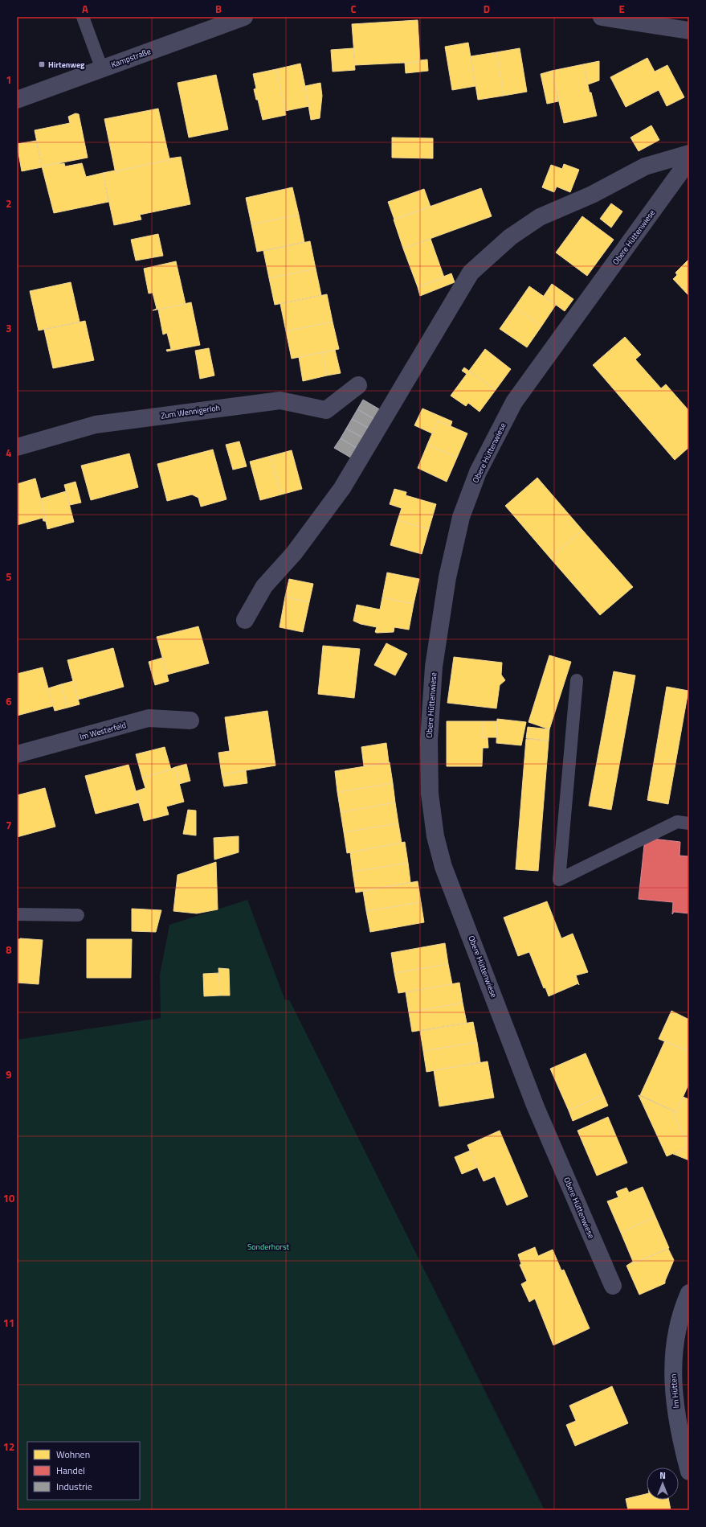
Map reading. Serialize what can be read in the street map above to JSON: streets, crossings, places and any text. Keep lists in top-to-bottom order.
{
  "streets": {
    "street": [
      "Kampstraße",
      "Obere Hüttenwiese",
      "Zum Wennigerloh",
      "Im Westerfeld",
      "Im Hütten"
    ]
  },
  "parks": ["Sonderhorst"],
  "places": {
    "transit": ["Hirtenweg"]
  },
  "legend": ["Wohnen", "Handel", "Industrie"],
  "north": "top",
  "grid": {
    "columns": [
      "A",
      "B",
      "C",
      "D",
      "E"
    ],
    "rows": [
      "1",
      "2",
      "3",
      "4",
      "5",
      "6",
      "7",
      "8",
      "9",
      "10",
      "11",
      "12"
    ]
  }
}
